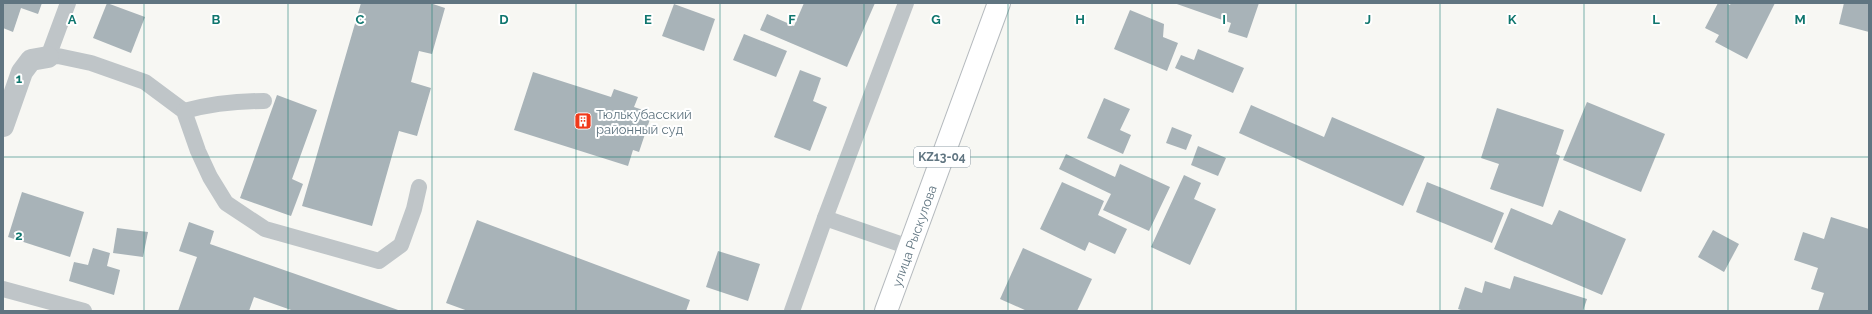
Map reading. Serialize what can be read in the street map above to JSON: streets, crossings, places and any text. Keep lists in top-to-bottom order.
{
  "streets": {
    "main road": ["KZ13-04", "улица Рыскулова"]
  },
  "places": {
    "building": ["Тюлькубасский районный суд"]
  },
  "grid": {
    "columns": [
      "A",
      "B",
      "C",
      "D",
      "E",
      "F",
      "G",
      "H",
      "I",
      "J",
      "K",
      "L",
      "M"
    ],
    "rows": ["1", "2"]
  }
}
